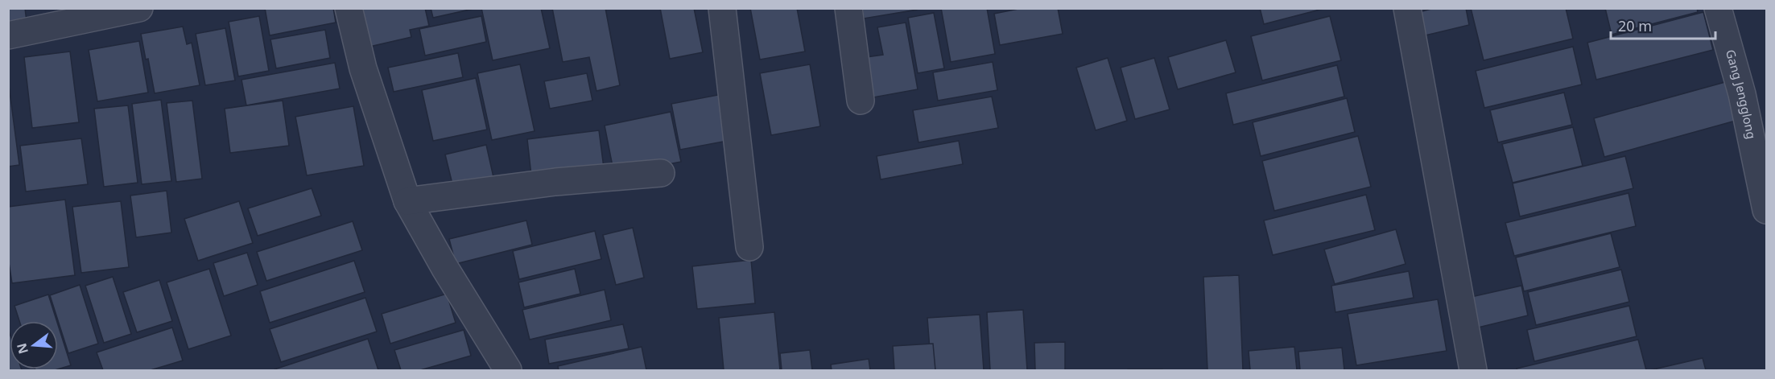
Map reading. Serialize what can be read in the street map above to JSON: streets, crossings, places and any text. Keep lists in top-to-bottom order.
{
  "streets": {
    "street": ["Gang Jengglong"]
  },
  "scale_bar": "20 m",
  "north": "left"
}
